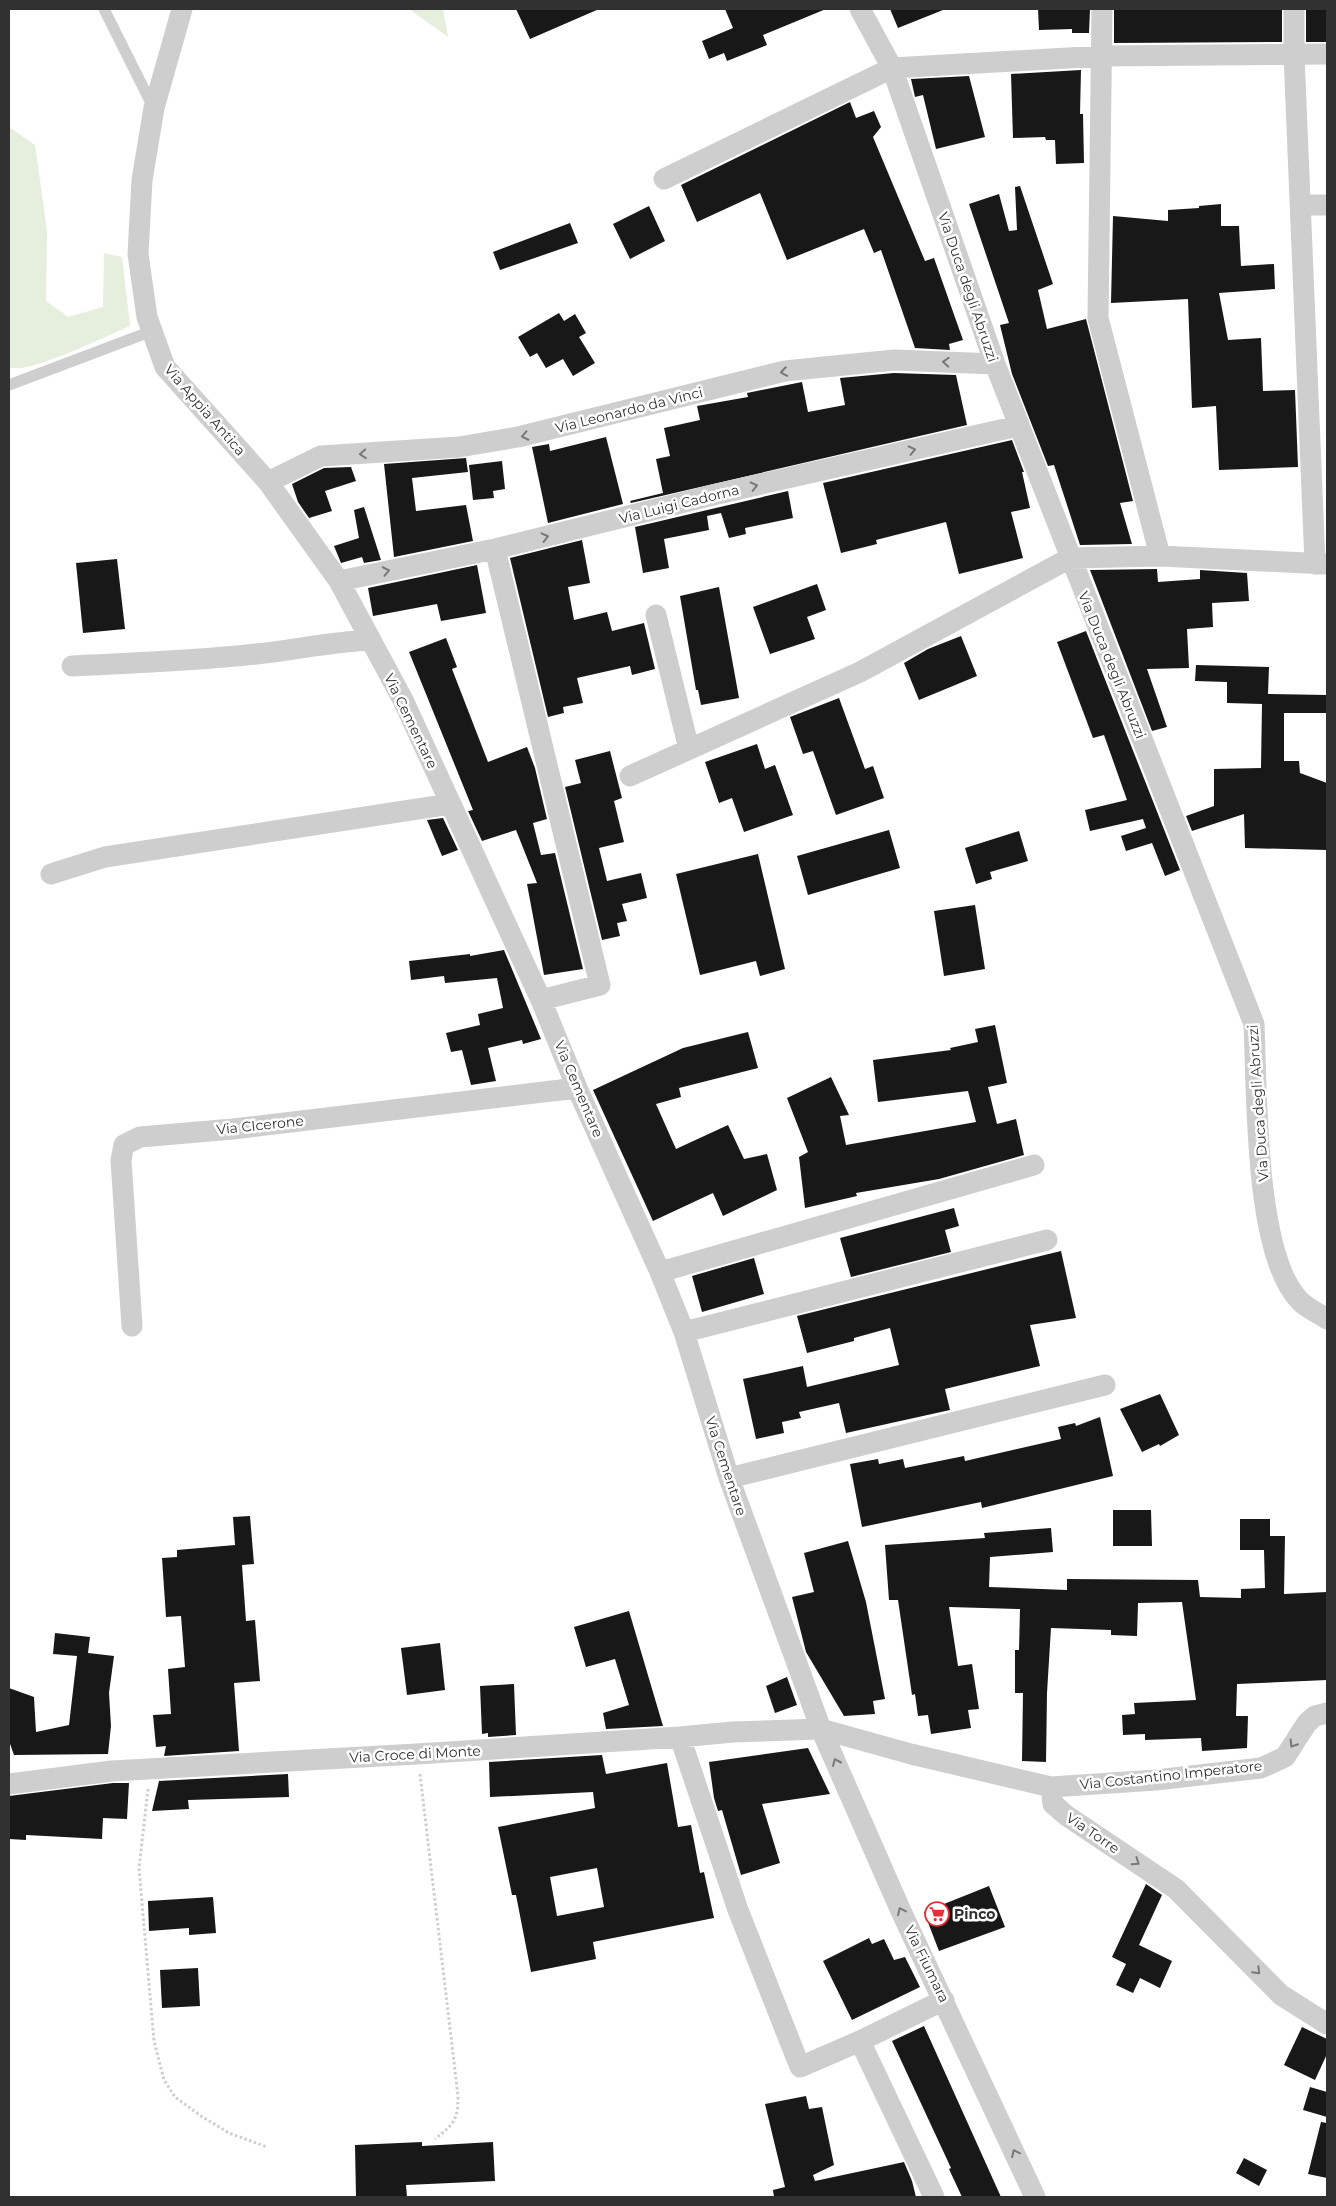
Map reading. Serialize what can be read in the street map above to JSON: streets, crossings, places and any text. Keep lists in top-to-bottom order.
{
  "streets": {
    "street": [
      "Via Duca degli Abruzzi",
      "Via Appia Antica",
      "Via Leonardo da Vinci",
      "Via Luigi Cadorna",
      "Via Cementare",
      "Via CIcerone",
      "Via Croce di Monte",
      "Via Costantino Imperatore",
      "Via Torre",
      "Via Fiumara"
    ]
  },
  "crossings": [
    ["Via Duca degli Abruzzi", "Via Leonardo da Vinci"],
    ["Via Duca degli Abruzzi", "Via Luigi Cadorna"],
    ["Via Appia Antica", "Via Leonardo da Vinci"],
    ["Via Appia Antica", "Via Cementare"],
    ["Via Leonardo da Vinci", "Via Cementare"],
    ["Via Luigi Cadorna", "Via Cementare"],
    ["Via Cementare", "Via CIcerone"],
    ["Via Cementare", "Via Croce di Monte"],
    ["Via Cementare", "Via Fiumara"],
    ["Via Croce di Monte", "Via Fiumara"],
    ["Via Costantino Imperatore", "Via Torre"]
  ],
  "one_way": [
    "Via Leonardo da Vinci",
    "Via Luigi Cadorna",
    "Via Costantino Imperatore",
    "Via Torre"
  ],
  "places": {
    "supermarket": ["Pinco"]
  }
}
